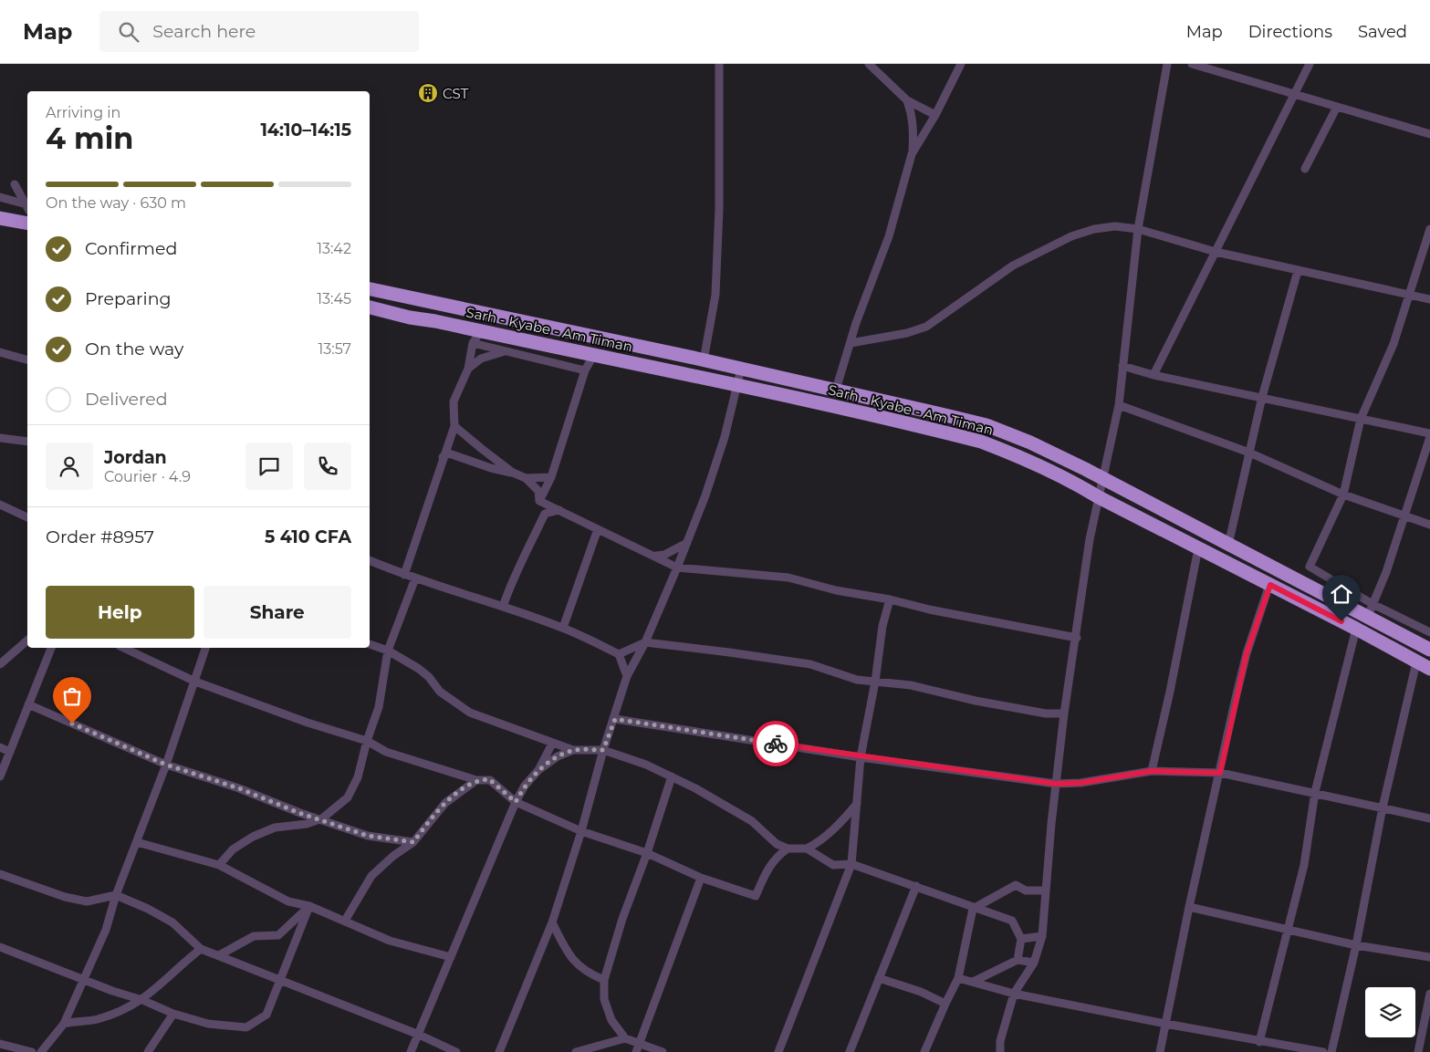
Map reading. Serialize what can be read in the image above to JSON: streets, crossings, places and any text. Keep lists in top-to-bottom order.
{
  "streets": {
    "highway": ["Sarh - Kyabe - Am Timan"]
  },
  "places": {
    "building": ["CST"]
  },
  "page": {
    "header": "Map",
    "search": "Search here",
    "nav": ["Map", "Directions", "Saved"],
    "heading": ["4 min", "Arriving in", "14:10–14:15"],
    "panel": [
      "Jordan",
      "Courier · 4.9",
      "Order #8957",
      "5 410 CFA"
    ],
    "bar": "On the way · 630 m",
    "list": [
      ["Confirmed", "13:42"],
      ["Preparing", "13:45"],
      ["On the way", "13:57"],
      "Delivered"
    ],
    "buttons": ["Help", "Share"]
  }
}
